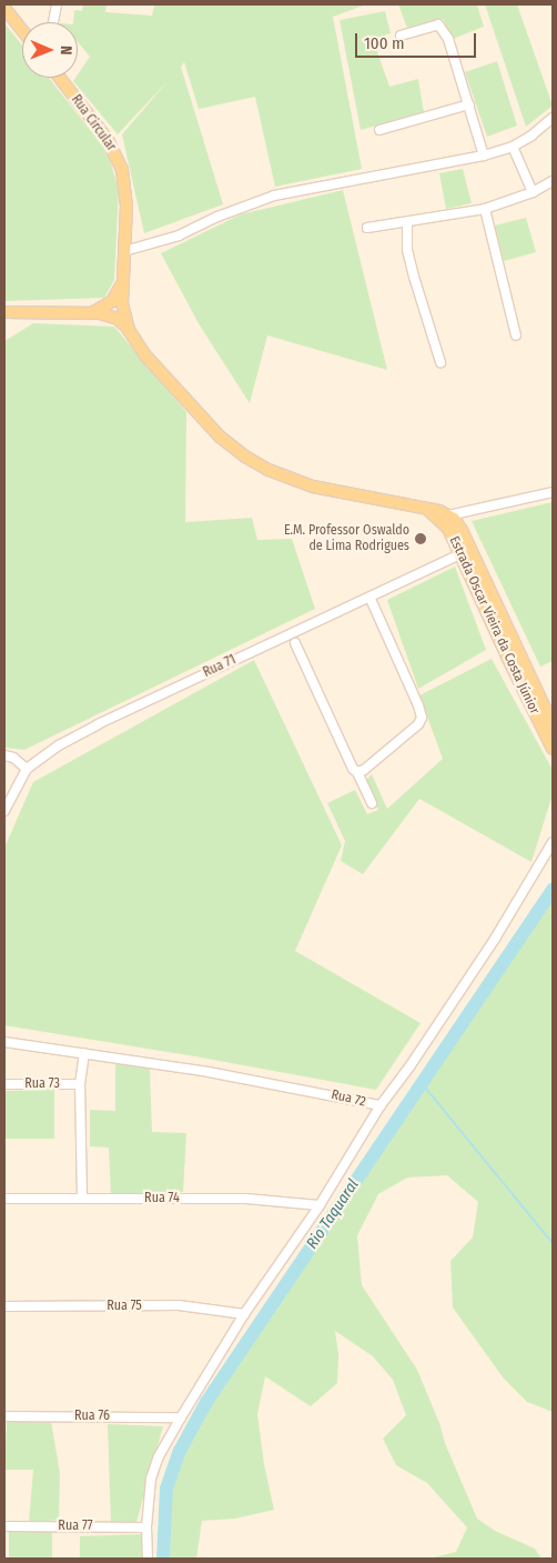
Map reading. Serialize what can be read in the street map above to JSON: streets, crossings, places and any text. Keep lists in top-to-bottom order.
{
  "streets": {
    "main road": ["Rua Circular", "Estrada Oscar Vieira da Costa Júnior"],
    "street": [
      "Rua 71",
      "Rua 73",
      "Rua 72",
      "Rua 74",
      "Rua 75",
      "Rua 76",
      "Rua 77"
    ]
  },
  "crossings": [
    ["Estrada Oscar Vieira da Costa Júnior", "Rua 71"]
  ],
  "water": ["Rio Taquaral"],
  "places": ["E.M. Professor Oswaldo de Lima Rodrigues"],
  "scale_bar": "100 m",
  "north": "right"
}
